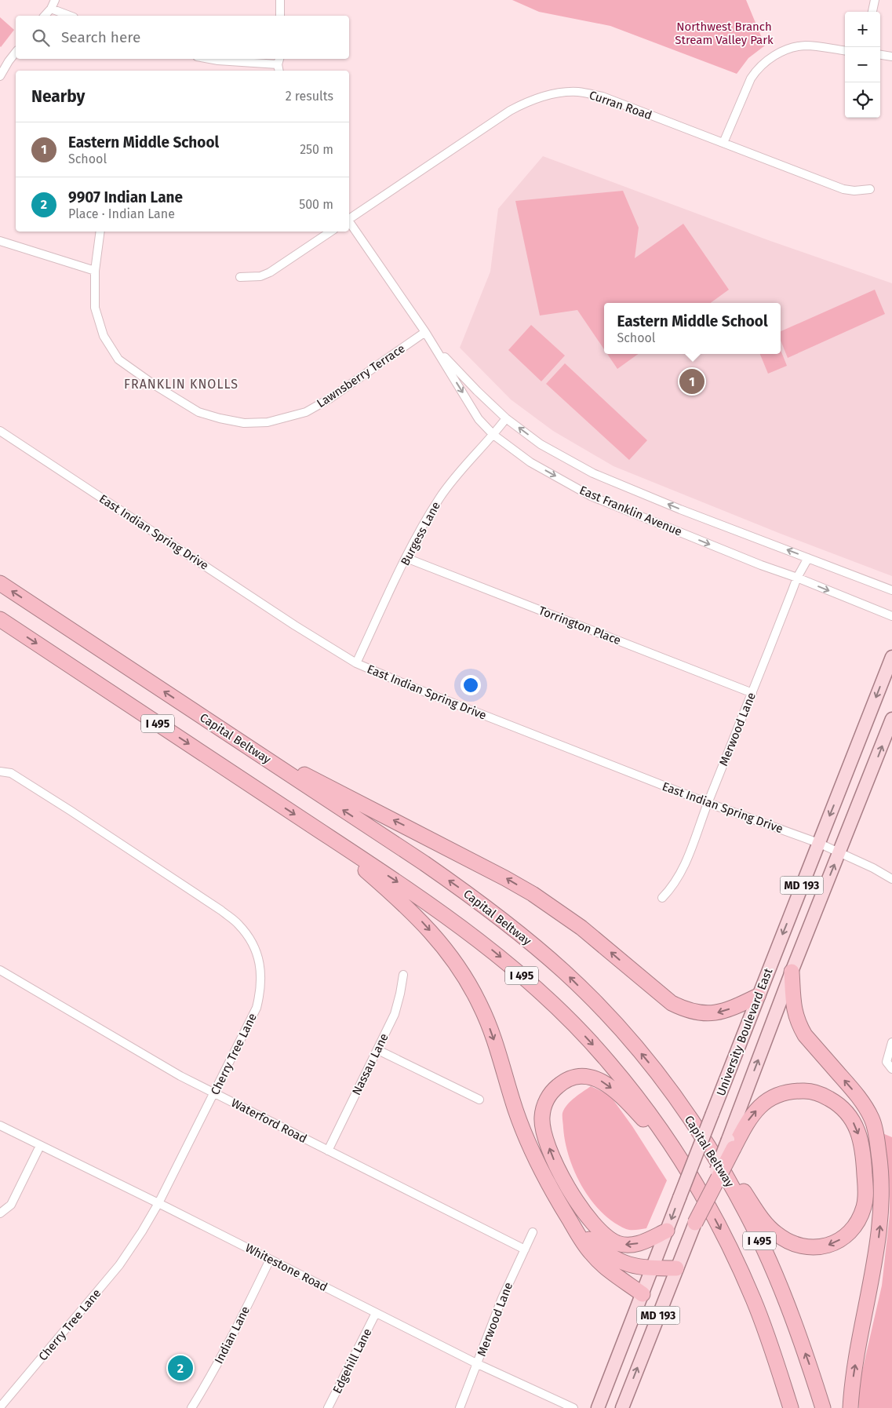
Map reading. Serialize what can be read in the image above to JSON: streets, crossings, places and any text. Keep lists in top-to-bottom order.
{
  "streets": {
    "highway": ["I 495", "Capital Beltway"],
    "main road": ["MD 193", "University Boulevard East"],
    "street": [
      "Curran Road",
      "Lawnsberry Terrace",
      "East Franklin Avenue",
      "East Indian Spring Drive",
      "Burgess Lane",
      "Torrington Place",
      "Merwood Lane",
      "Cherry Tree Lane",
      "Nassau Lane",
      "Waterford Road",
      "Whitestone Road",
      "Indian Lane",
      "Edgehill Lane"
    ]
  },
  "crossings": [
    ["Lawnsberry Terrace", "East Franklin Avenue"],
    ["East Franklin Avenue", "Burgess Lane"],
    ["East Franklin Avenue", "Merwood Lane"],
    ["East Indian Spring Drive", "Burgess Lane"],
    ["East Indian Spring Drive", "Merwood Lane"],
    ["East Indian Spring Drive", "University Boulevard East"],
    ["Burgess Lane", "Torrington Place"],
    ["Torrington Place", "Merwood Lane"],
    ["Merwood Lane", "Waterford Road"],
    ["Merwood Lane", "Whitestone Road"],
    ["Cherry Tree Lane", "Waterford Road"],
    ["Cherry Tree Lane", "Whitestone Road"],
    ["Nassau Lane", "Waterford Road"],
    ["Whitestone Road", "Indian Lane"],
    ["Whitestone Road", "Edgehill Lane"]
  ],
  "districts": ["FRANKLIN KNOLLS"],
  "parks": ["Northwest Branch Stream Valley Park"],
  "page": {
    "map_buttons": ["+", "−"],
    "search": "Search here",
    "heading": ["Nearby", "2 results"],
    "list": [
      {
        "mark": "1",
        "name": "Eastern Middle School",
        "note": "School",
        "value": "250 m"
      },
      {
        "mark": "2",
        "name": "9907 Indian Lane",
        "note": "Place · Indian Lane",
        "value": "500 m"
      }
    ],
    "popup": ["Eastern Middle School", "School"],
    "pins": ["1", "2"]
  }
}
